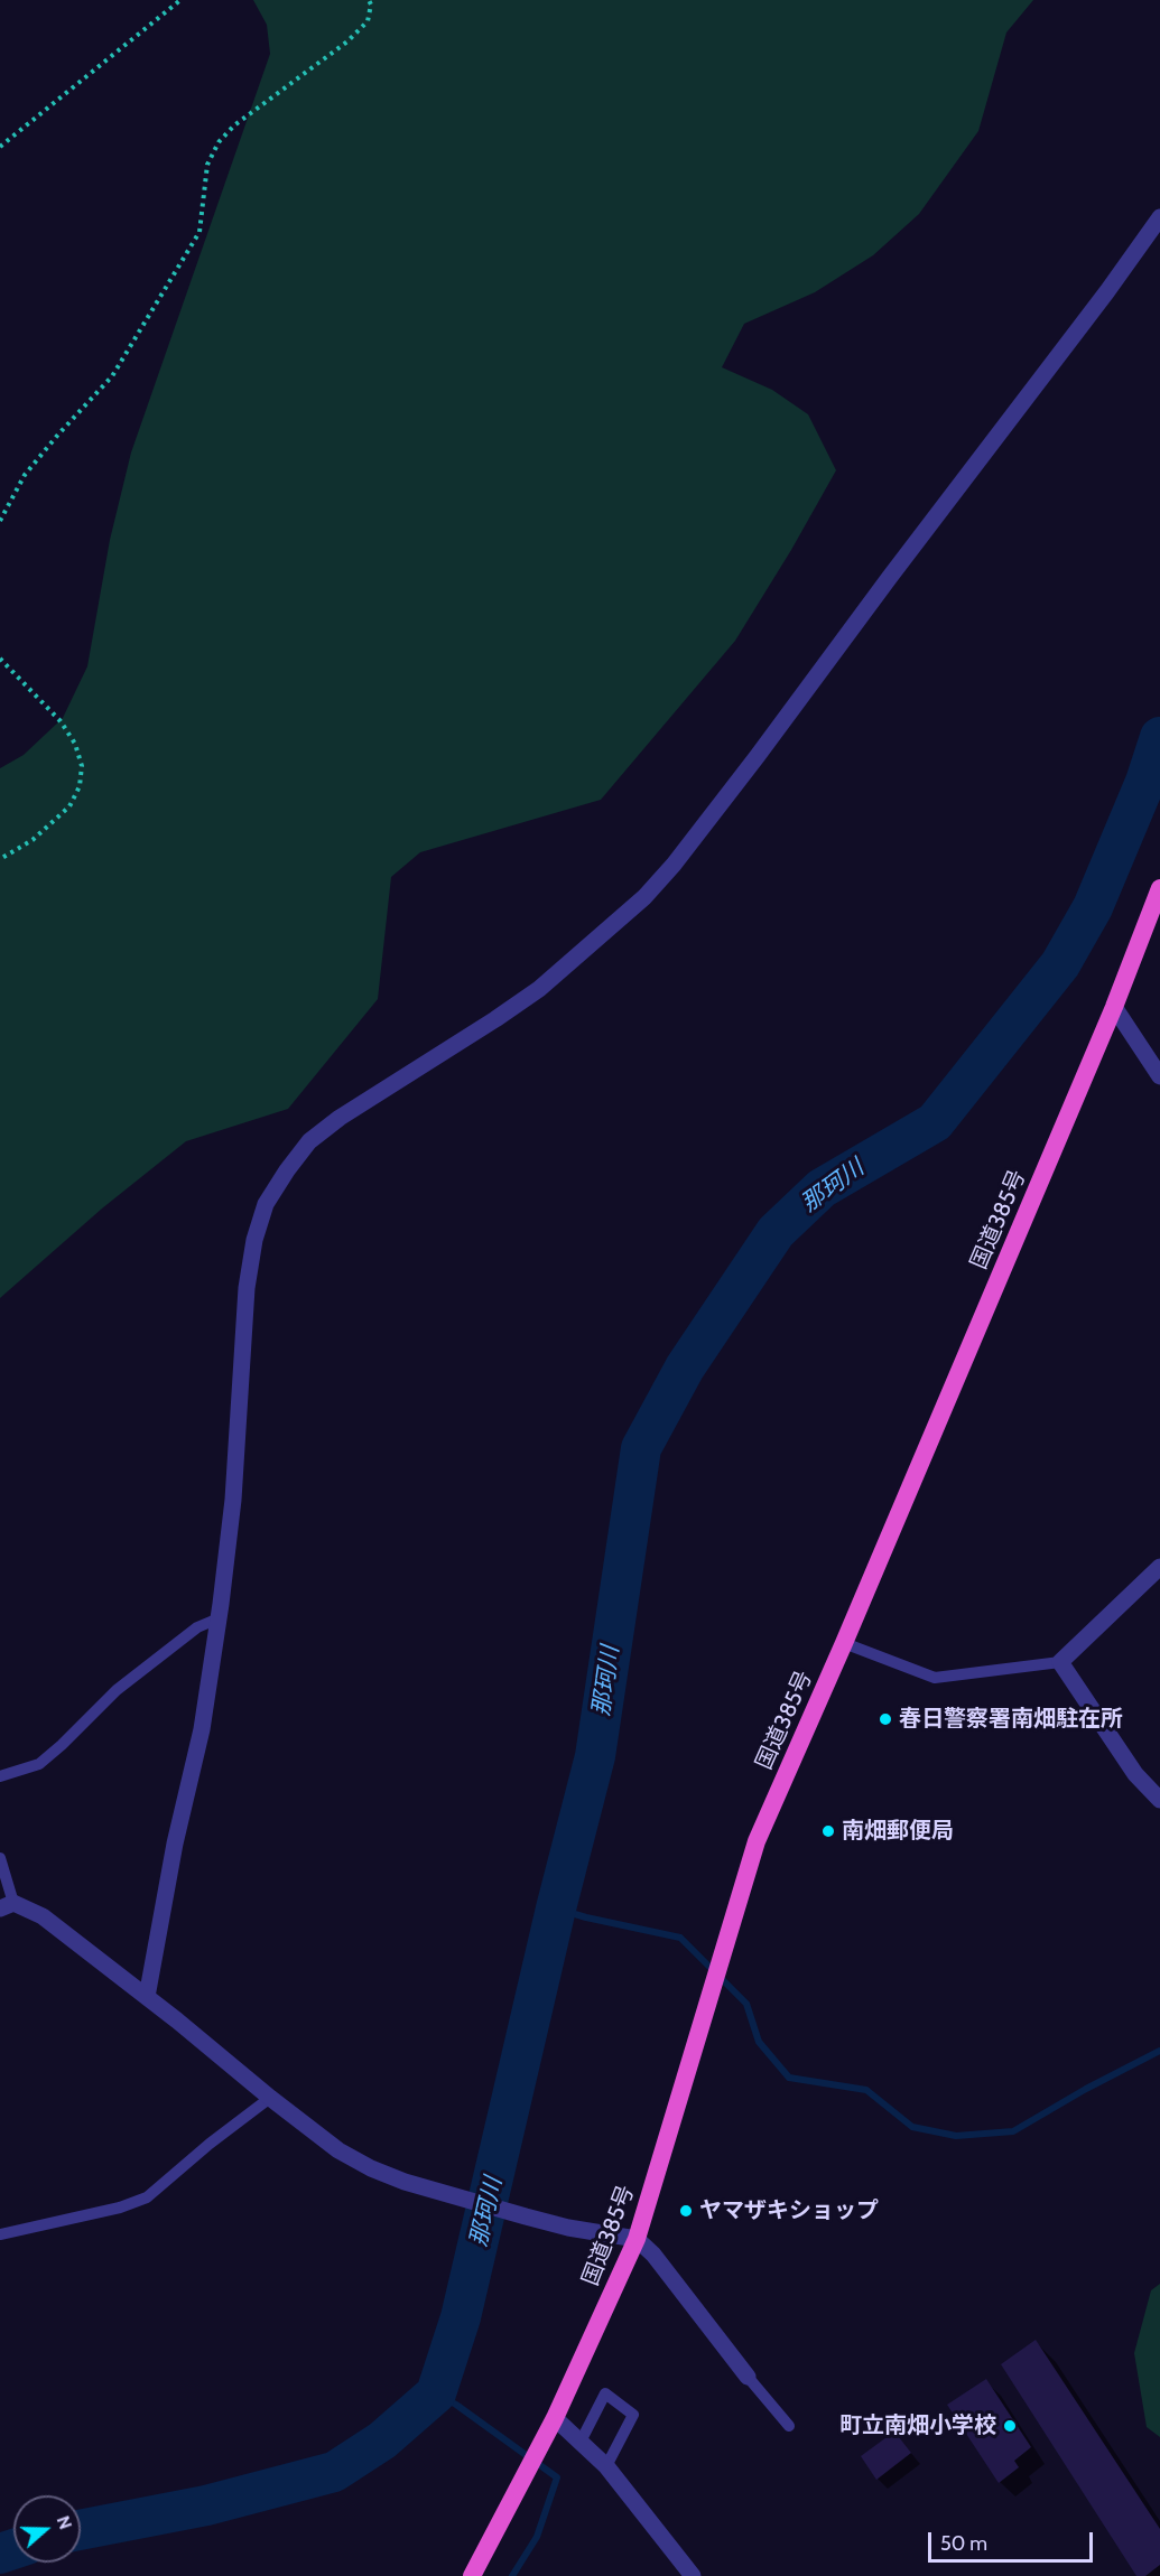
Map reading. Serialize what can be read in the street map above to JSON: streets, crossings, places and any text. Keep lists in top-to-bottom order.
{
  "streets": {
    "highway": ["国道385号"]
  },
  "water": ["那珂川"],
  "places": [
    "春日警察署南畑駐在所",
    "南畑郵便局",
    "ヤマザキショップ",
    "町立南畑小学校"
  ],
  "scale_bar": "50 m",
  "north": "right"
}
